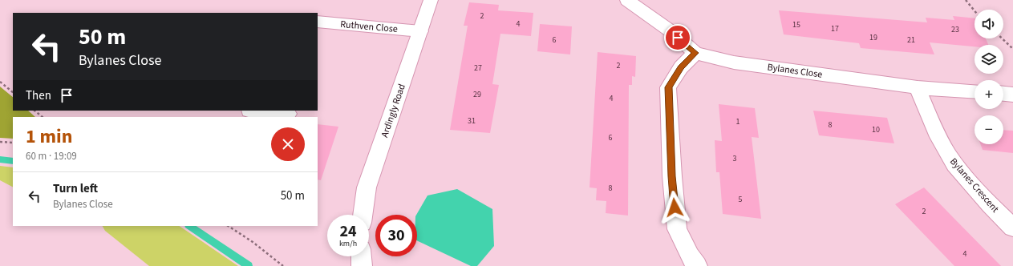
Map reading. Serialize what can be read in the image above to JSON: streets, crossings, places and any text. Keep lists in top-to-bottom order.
{
  "streets": {
    "street": [
      "Ruthven Close",
      "Bylanes Close",
      "Ardingly Road",
      "Bylanes Crescent"
    ]
  },
  "crossings": [
    ["Ruthven Close", "Ardingly Road"],
    ["Bylanes Close", "Bylanes Crescent"]
  ],
  "house_numbers": [
    "2",
    "4",
    "15",
    "17",
    "23",
    "19",
    "6",
    "21",
    "2",
    "27",
    "29",
    "4",
    "31",
    "1",
    "8",
    "10",
    "6",
    "3",
    "8",
    "5",
    "2",
    "4"
  ],
  "page": {
    "map_buttons": ["+", "−"],
    "turn": ["50 m", "Bylanes Close"],
    "then": "Then",
    "heading": ["1 min", "60 m · 19:09"],
    "list": [
      {
        "name": "Turn left",
        "note": "Bylanes Close",
        "value": "50 m"
      }
    ],
    "speed": "24 km/h",
    "limit": "30"
  }
}
